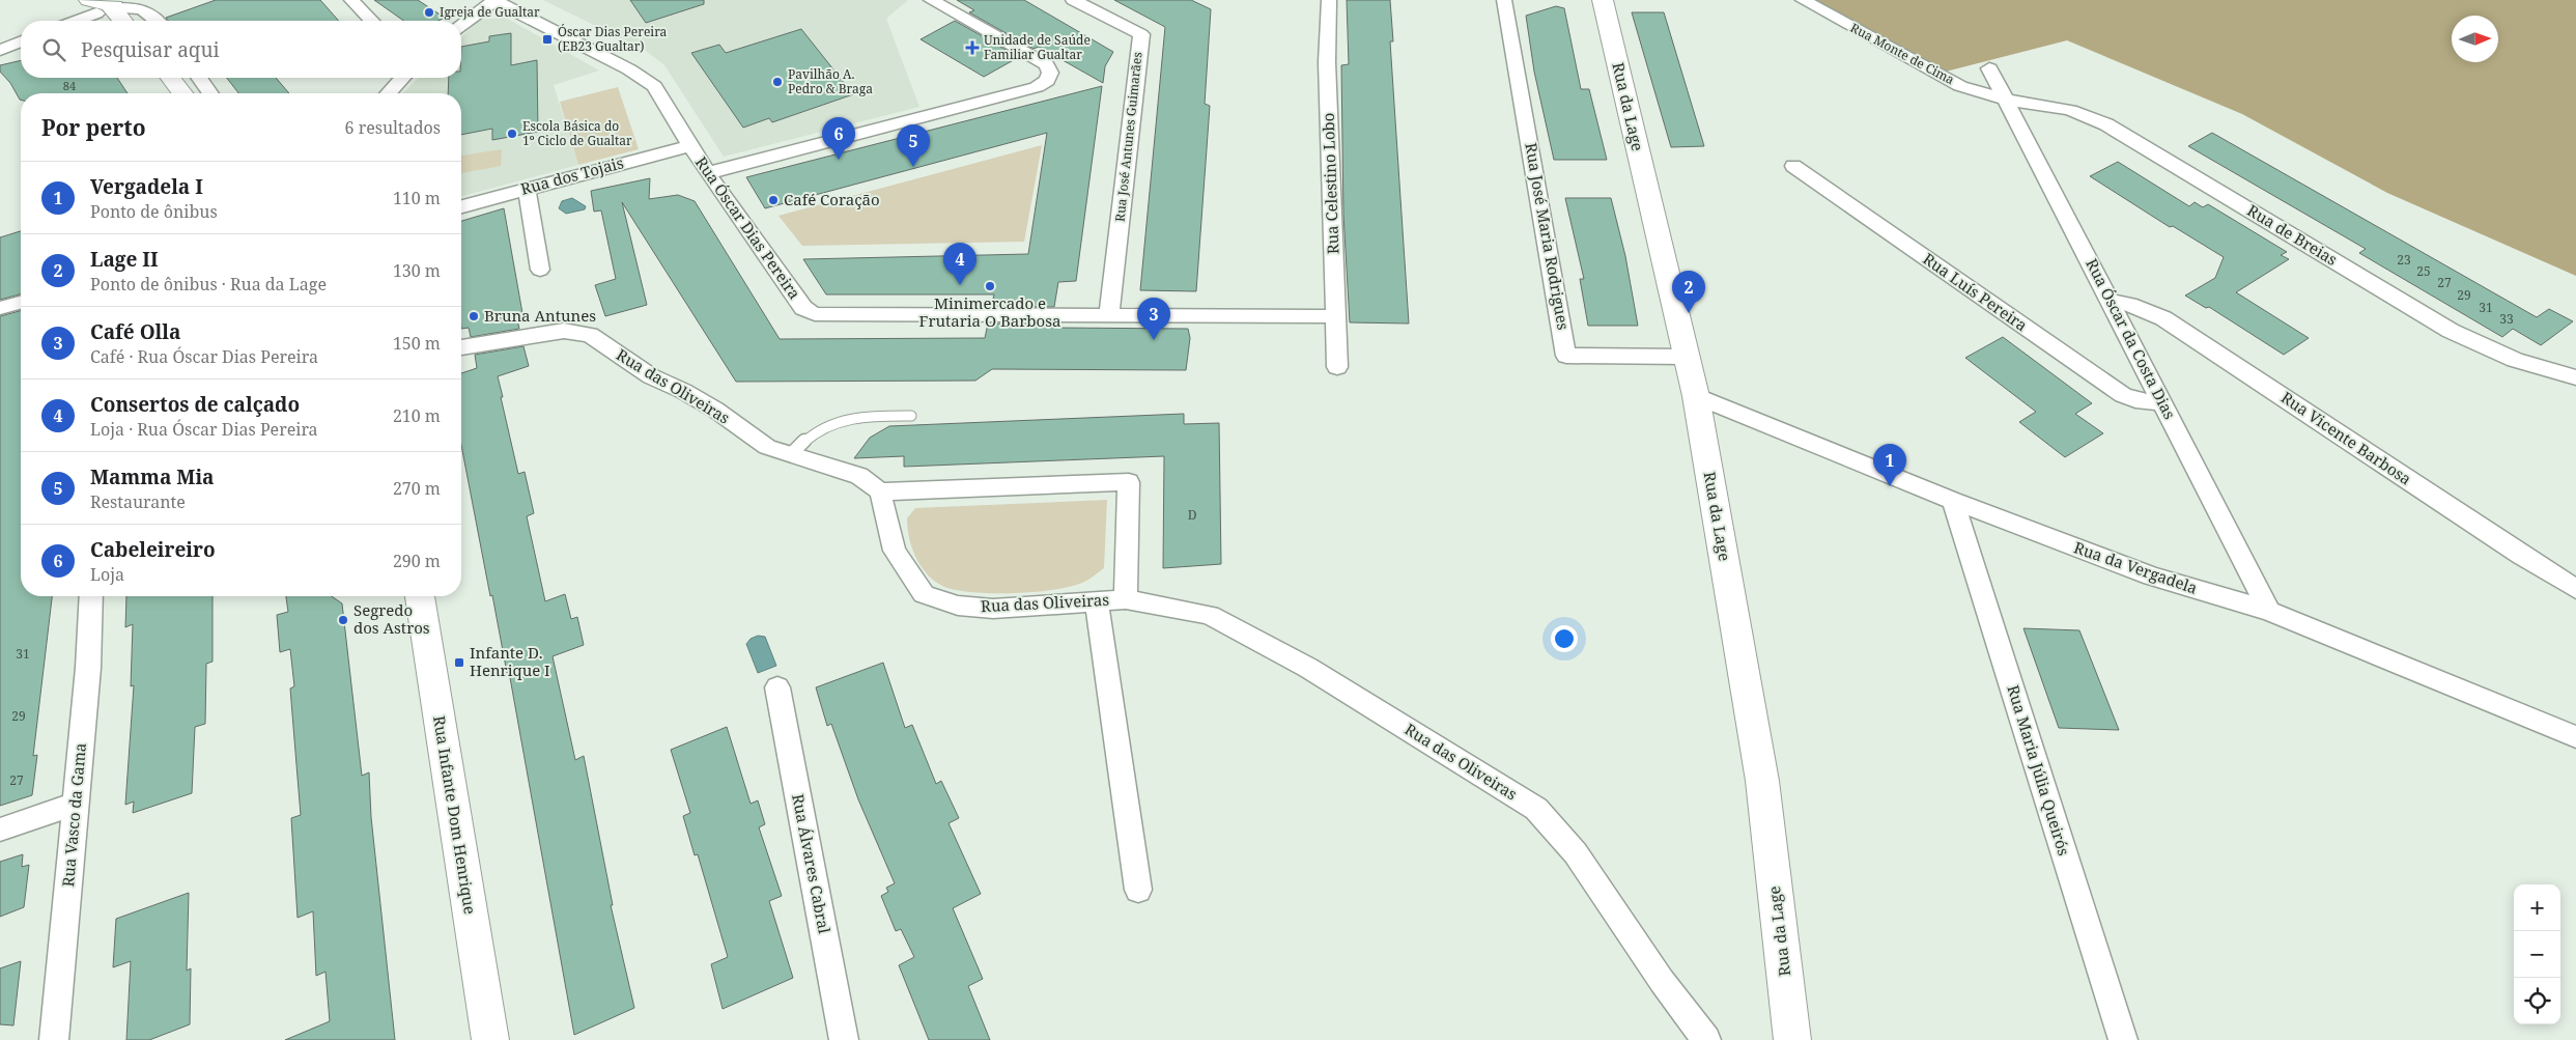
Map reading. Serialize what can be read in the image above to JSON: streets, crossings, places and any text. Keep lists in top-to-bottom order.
{
  "streets": {
    "street": [
      "Rua Monte de Cima",
      "Rua da Lage",
      "Rua José Antunes Guimarães",
      "Rua dos Tojais",
      "Rua Celestino Lobo",
      "Rua Óscar Dias Pereira",
      "Rua de Breias",
      "Rua José Maria Rodrigues",
      "Rua Luís Pereira",
      "Rua Óscar da Costa Dias",
      "Rua das Oliveiras",
      "Rua Vicente Barbosa",
      "Rua da Vergadela",
      "Rua Maria Júlia Queirós",
      "Rua Vasco da Gama",
      "Rua Infante Dom Henrique",
      "Rua Álvares Cabral"
    ]
  },
  "crossings": [
    ["Rua Monte de Cima", "Rua de Breias"],
    ["Rua Monte de Cima", "Rua Óscar da Costa Dias"],
    ["Rua da Lage", "Rua José Maria Rodrigues"],
    ["Rua da Lage", "Rua da Vergadela"],
    ["Rua José Antunes Guimarães", "Rua Óscar Dias Pereira"],
    ["Rua dos Tojais", "Rua Óscar Dias Pereira"],
    ["Rua Celestino Lobo", "Rua Óscar Dias Pereira"],
    ["Rua de Breias", "Rua Óscar da Costa Dias"],
    ["Rua Luís Pereira", "Rua Óscar da Costa Dias"],
    ["Rua Óscar da Costa Dias", "Rua Vicente Barbosa"],
    ["Rua Óscar da Costa Dias", "Rua da Vergadela"],
    ["Rua da Vergadela", "Rua Maria Júlia Queirós"]
  ],
  "places": {
    "other": [
      "Igreja de Gualtar",
      "Pavilhão A. Pedro & Braga",
      "Escola Básica do 1º Ciclo de Gualtar",
      "Café Coração",
      "Minimercado e Frutaria O Barbosa",
      "Bruna Antunes",
      "Segredo dos Astros"
    ],
    "transit": ["Óscar Dias Pereira (EB23 Gualtar)", "Infante D. Henrique I"],
    "health": ["Unidade de Saúde Familiar Gualtar"]
  },
  "house_numbers": [
    "84",
    "23",
    "25",
    "27",
    "29",
    "31",
    "33",
    "D",
    "31",
    "29",
    "27"
  ],
  "north": "right",
  "page": {
    "search": "Pesquisar aqui",
    "heading": ["Por perto", "6 resultados"],
    "pins": [
      "6",
      "5",
      "4",
      "2",
      "3",
      "1"
    ],
    "list": [
      {
        "mark": "1",
        "name": "Vergadela I",
        "note": "Ponto de ônibus",
        "value": "110 m"
      },
      {
        "mark": "2",
        "name": "Lage II",
        "note": "Ponto de ônibus · Rua da Lage",
        "value": "130 m"
      },
      {
        "mark": "3",
        "name": "Café Olla",
        "note": "Café · Rua Óscar Dias Pereira",
        "value": "150 m"
      },
      {
        "mark": "4",
        "name": "Consertos de calçado",
        "note": "Loja · Rua Óscar Dias Pereira",
        "value": "210 m"
      },
      {
        "mark": "5",
        "name": "Mamma Mia",
        "note": "Restaurante",
        "value": "270 m"
      },
      {
        "mark": "6",
        "name": "Cabeleireiro",
        "note": "Loja",
        "value": "290 m"
      }
    ],
    "map_buttons": ["+", "−"]
  }
}
